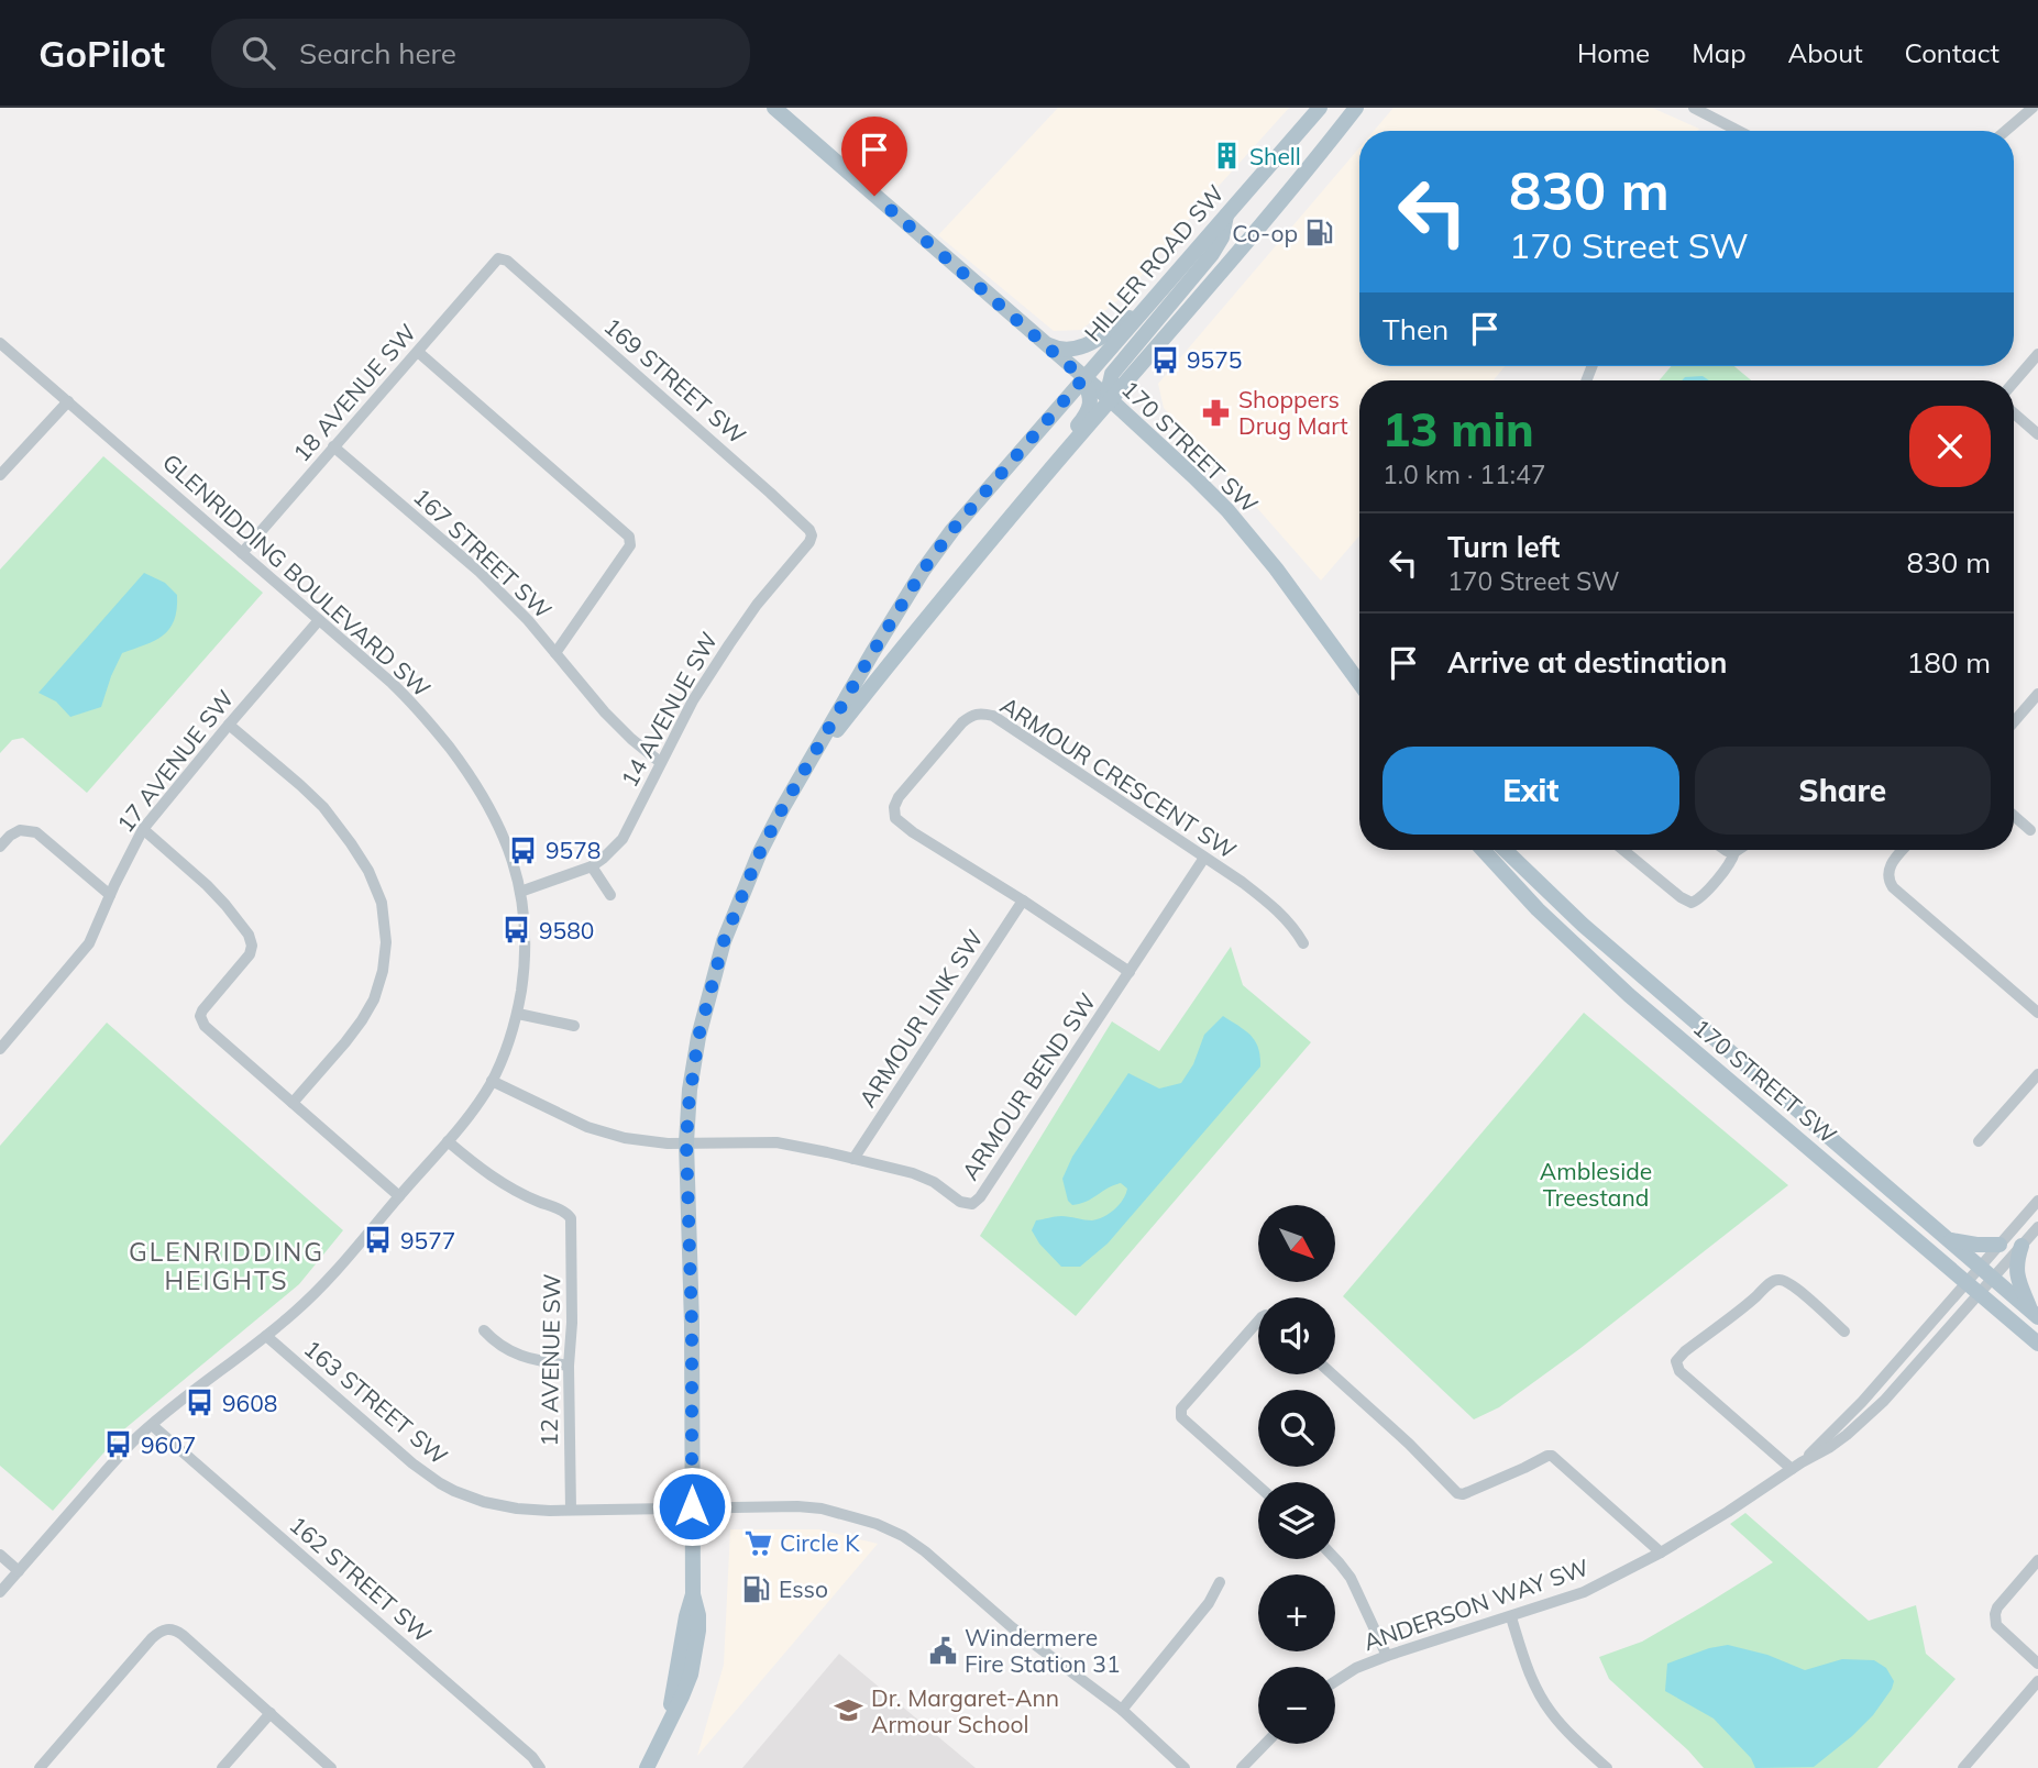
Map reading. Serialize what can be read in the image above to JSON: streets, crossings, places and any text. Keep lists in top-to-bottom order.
{
  "streets": {
    "main road": ["HILLER ROAD SW", "170 STREET SW"],
    "street": [
      "169 STREET SW",
      "18 AVENUE SW",
      "167 STREET SW",
      "GLENRIDDING BOULEVARD SW",
      "14 AVENUE SW",
      "17 AVENUE SW",
      "ARMOUR CRESCENT SW",
      "ARMOUR LINK SW",
      "ARMOUR BEND SW",
      "12 AVENUE SW",
      "163 STREET SW",
      "162 STREET SW",
      "ANDERSON WAY SW"
    ]
  },
  "crossings": [
    ["HILLER ROAD SW", "170 STREET SW"],
    ["169 STREET SW", "18 AVENUE SW"],
    ["169 STREET SW", "14 AVENUE SW"],
    ["18 AVENUE SW", "167 STREET SW"],
    ["18 AVENUE SW", "GLENRIDDING BOULEVARD SW"],
    ["170 STREET SW", "ANDERSON WAY SW"],
    ["167 STREET SW", "14 AVENUE SW"],
    ["GLENRIDDING BOULEVARD SW", "14 AVENUE SW"],
    ["GLENRIDDING BOULEVARD SW", "17 AVENUE SW"],
    ["GLENRIDDING BOULEVARD SW", "ARMOUR BEND SW"],
    ["GLENRIDDING BOULEVARD SW", "12 AVENUE SW"],
    ["GLENRIDDING BOULEVARD SW", "163 STREET SW"],
    ["GLENRIDDING BOULEVARD SW", "162 STREET SW"],
    ["ARMOUR CRESCENT SW", "ARMOUR LINK SW"],
    ["ARMOUR CRESCENT SW", "ARMOUR BEND SW"],
    ["ARMOUR LINK SW", "ARMOUR BEND SW"],
    ["12 AVENUE SW", "163 STREET SW"]
  ],
  "districts": ["GLENRIDDING HEIGHTS"],
  "parks": ["Ambleside Treestand"],
  "places": {
    "building": ["Shell"],
    "fuel station": ["Co-op", "Esso"],
    "bus stop": [
      "9575",
      "9578",
      "9580",
      "9577",
      "9608",
      "9607"
    ],
    "pharmacy": ["Shoppers Drug Mart"],
    "supermarket": ["Circle K"],
    "public building": ["Windermere Fire Station 31"],
    "school or university": ["Dr. Margaret-Ann Armour School"]
  },
  "north": "bottom right",
  "page": {
    "header": "GoPilot",
    "search": "Search here",
    "nav": [
      "Home",
      "Map",
      "About",
      "Contact"
    ],
    "turn": ["830 m", "170 Street SW"],
    "then": "Then",
    "heading": ["13 min", "1.0 km · 11:47"],
    "list": [
      {
        "name": "Turn left",
        "note": "170 Street SW",
        "value": "830 m"
      },
      {
        "name": "Arrive at destination",
        "value": "180 m"
      }
    ],
    "buttons": ["Exit", "Share"],
    "map_buttons": ["+", "−"]
  }
}
